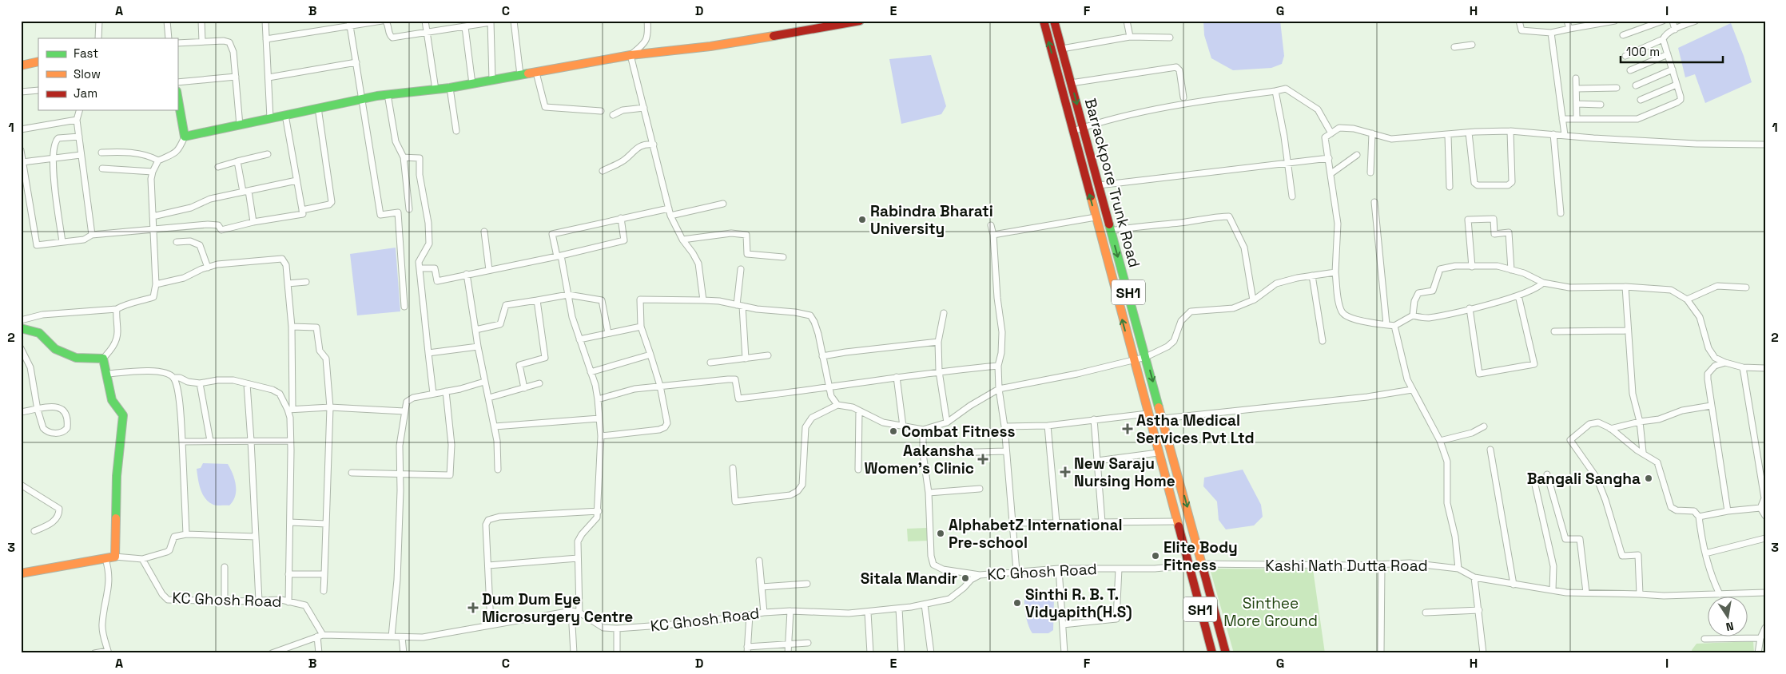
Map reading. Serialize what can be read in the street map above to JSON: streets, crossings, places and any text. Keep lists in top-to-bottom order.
{
  "streets": {
    "main road": ["Barrackpore Trunk Road", "SH1"],
    "street": ["Kashi Nath Dutta Road", "KC Ghosh Road"]
  },
  "crossings": [
    ["Barrackpore Trunk Road", "Kashi Nath Dutta Road"],
    ["Barrackpore Trunk Road", "KC Ghosh Road"],
    ["Kashi Nath Dutta Road", "KC Ghosh Road"]
  ],
  "parks": ["Sinthee More Ground"],
  "places": {
    "other": [
      "Rabindra Bharati University",
      "Combat Fitness",
      "Bangali Sangha",
      "AlphabetZ International Pre-school",
      "Elite Body Fitness",
      "Sitala Mandir",
      "Sinthi R. B. T. Vidyapith(H.S)"
    ],
    "health": [
      "Astha Medical Services Pvt Ltd",
      "Aakansha Women's Clinic",
      "New Saraju Nursing Home",
      "Dum Dum Eye Microsurgery Centre"
    ]
  },
  "legend": ["Fast", "Slow", "Jam"],
  "scale_bar": "100 m",
  "north": "bottom",
  "grid": {
    "columns": [
      "A",
      "B",
      "C",
      "D",
      "E",
      "F",
      "G",
      "H",
      "I"
    ],
    "rows": ["1", "2", "3"]
  }
}
